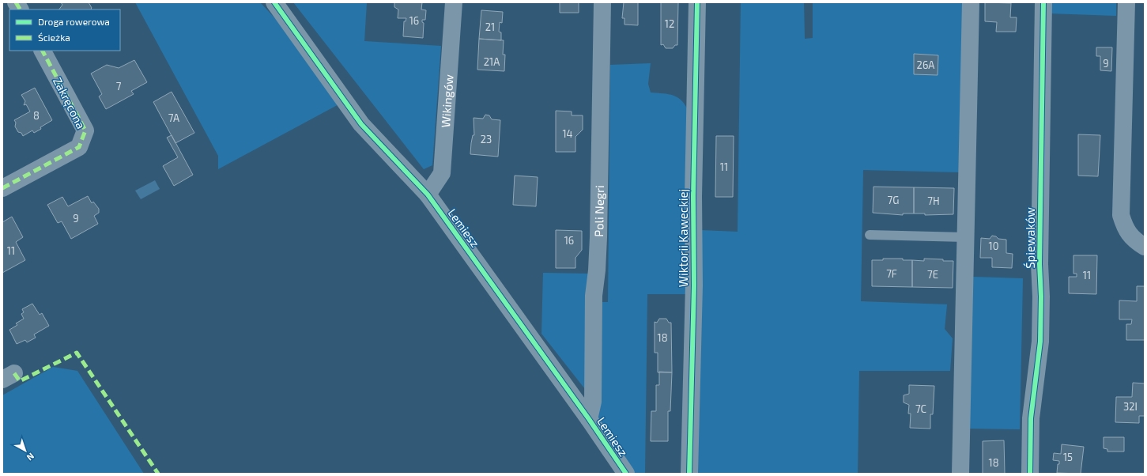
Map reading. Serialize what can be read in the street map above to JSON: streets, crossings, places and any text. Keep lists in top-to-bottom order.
{
  "streets": {
    "street": [
      "Wikingów",
      "Zakręcona",
      "Poli Negri",
      "Lemiesz",
      "Wiktorii Kaweckiej",
      "Śpiewaków"
    ]
  },
  "crossings": [
    ["Wikingów", "Lemiesz"],
    ["Poli Negri", "Lemiesz"]
  ],
  "house_numbers": [
    "16",
    "12",
    "21",
    "21A",
    "9",
    "26A",
    "7",
    "8",
    "7A",
    "14",
    "23",
    "11",
    "7G",
    "7H",
    "9",
    "16",
    "10",
    "11",
    "7F",
    "7E",
    "11",
    "18",
    "32I",
    "7C",
    "15",
    "18"
  ],
  "legend": ["Droga rowerowa", "Ścieżka"],
  "north": "bottom right"
}
